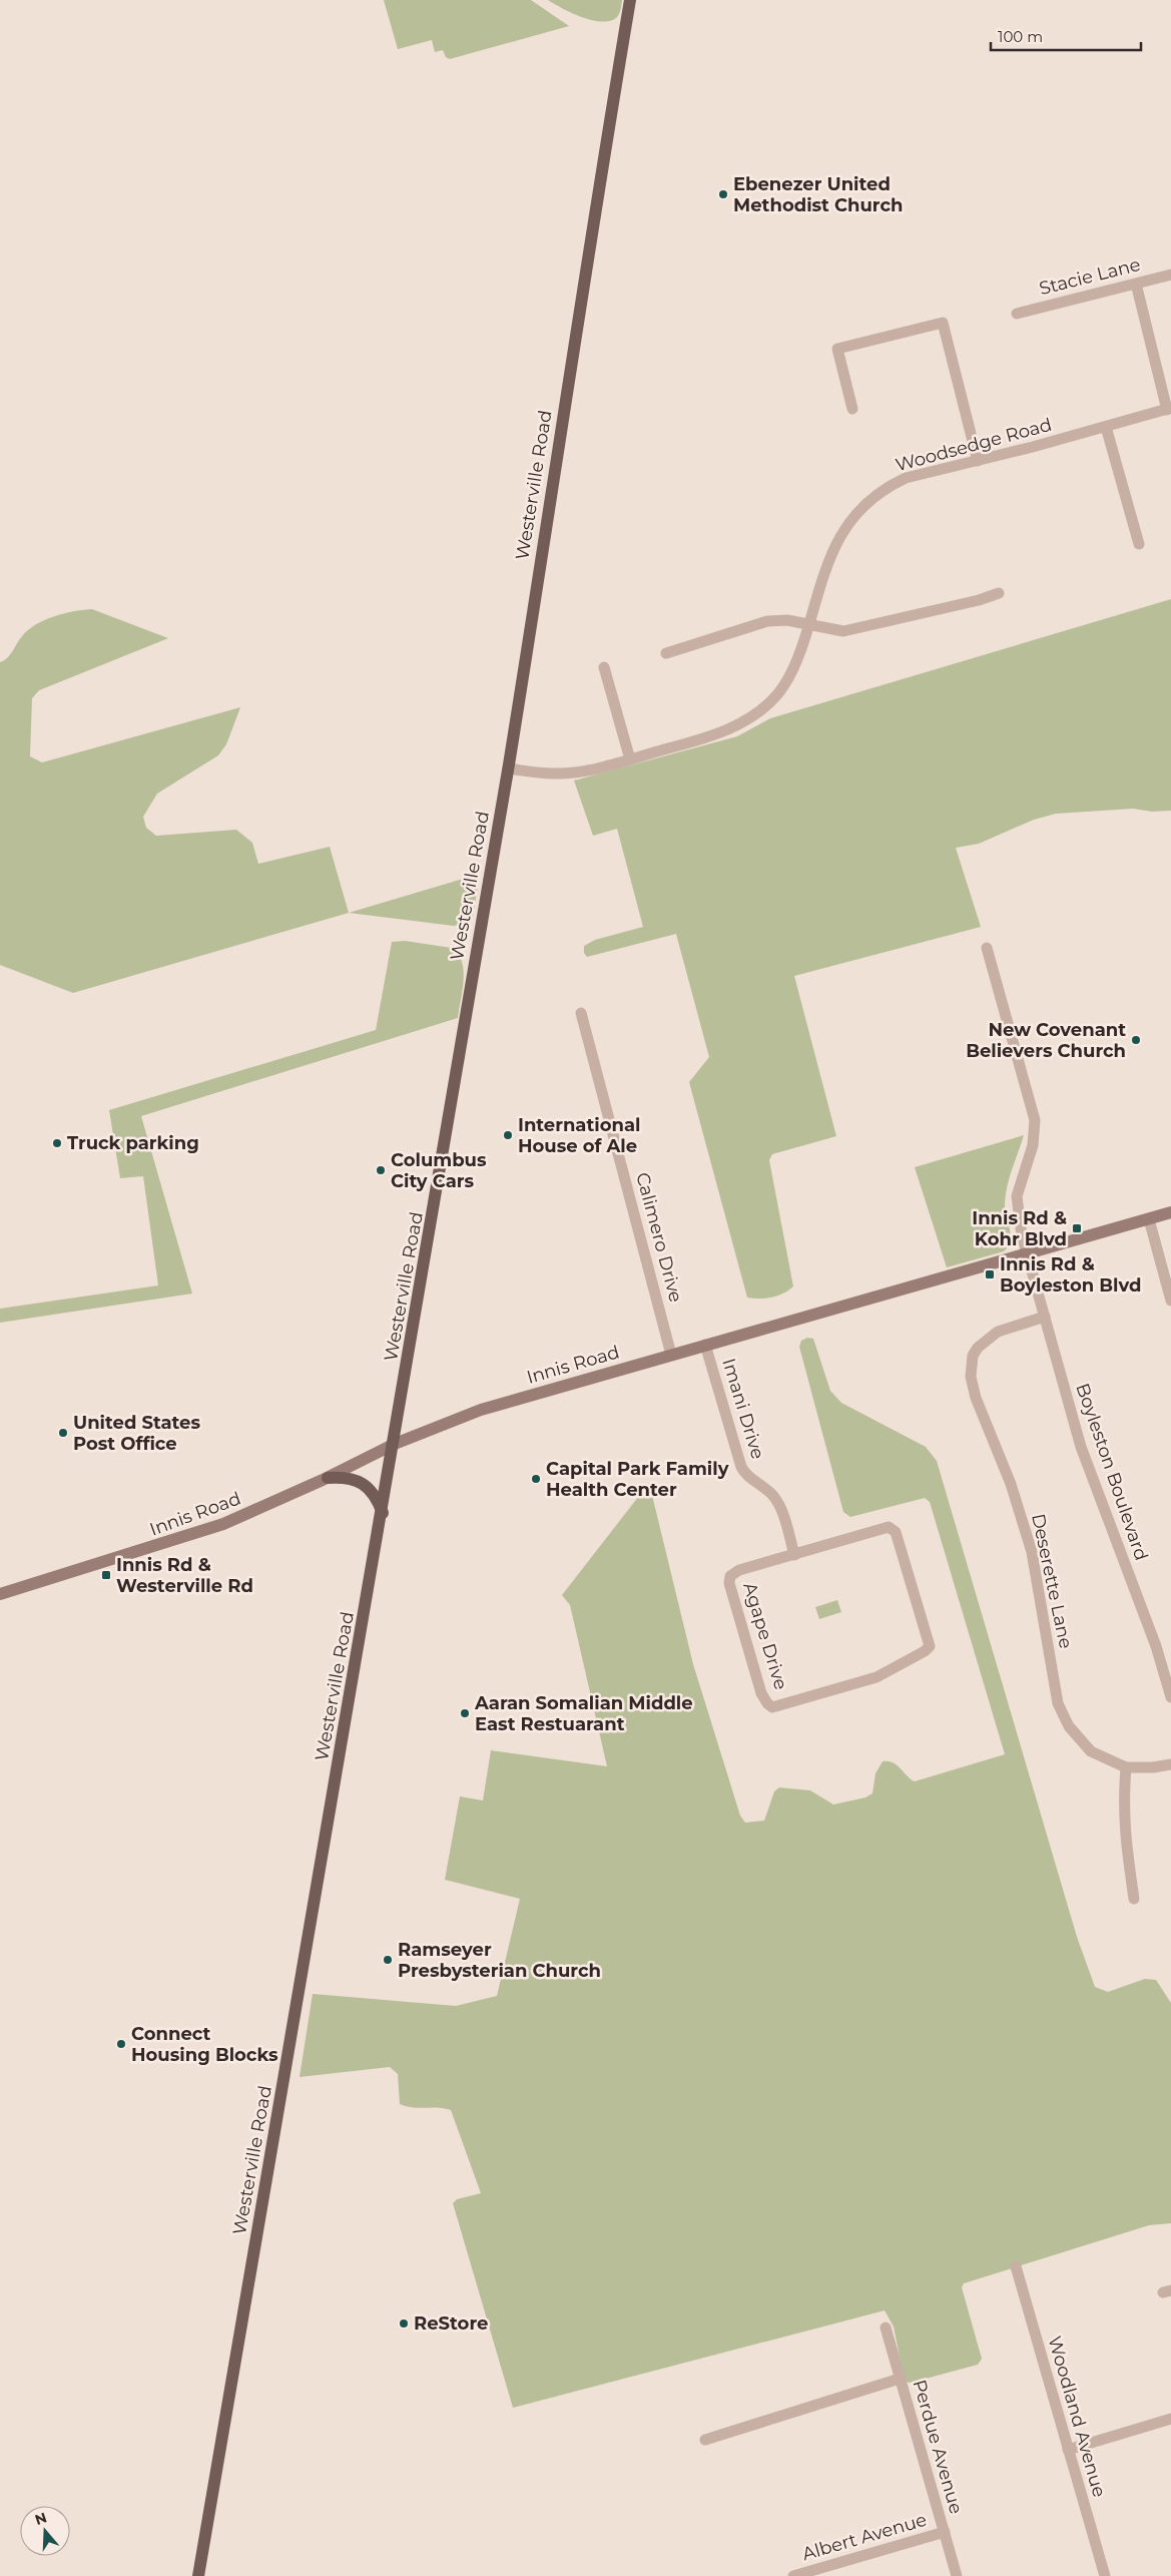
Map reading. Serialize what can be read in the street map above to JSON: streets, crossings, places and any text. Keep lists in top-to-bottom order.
{
  "streets": {
    "main road": ["Westerville Road", "Innis Road"],
    "street": [
      "Stacie Lane",
      "Woodsedge Road",
      "Calimero Drive",
      "Imani Drive",
      "Boyleston Boulevard",
      "Deserette Lane",
      "Agape Drive",
      "Woodland Avenue",
      "Perdue Avenue",
      "Albert Avenue"
    ]
  },
  "crossings": [
    ["Woodsedge Road", "Westerville Road"],
    ["Westerville Road", "Innis Road"],
    ["Calimero Drive", "Innis Road"],
    ["Innis Road", "Imani Drive"],
    ["Innis Road", "Boyleston Boulevard"],
    ["Imani Drive", "Agape Drive"],
    ["Boyleston Boulevard", "Deserette Lane"],
    ["Perdue Avenue", "Albert Avenue"]
  ],
  "places": {
    "other": [
      "Ebenezer United Methodist Church",
      "New Covenant Believers Church",
      "International House of Ale",
      "Truck parking",
      "Columbus City Cars",
      "United States Post Office",
      "Capital Park Family Health Center",
      "Aaran Somalian Middle East Restuarant",
      "Ramseyer Presbysterian Church",
      "Connect Housing Blocks",
      "ReStore"
    ],
    "transit": ["Innis Rd & Kohr Blvd", "Innis Rd & Boyleston Blvd", "Innis Rd & Westerville Rd"]
  },
  "scale_bar": "100 m",
  "north": "top"
}
